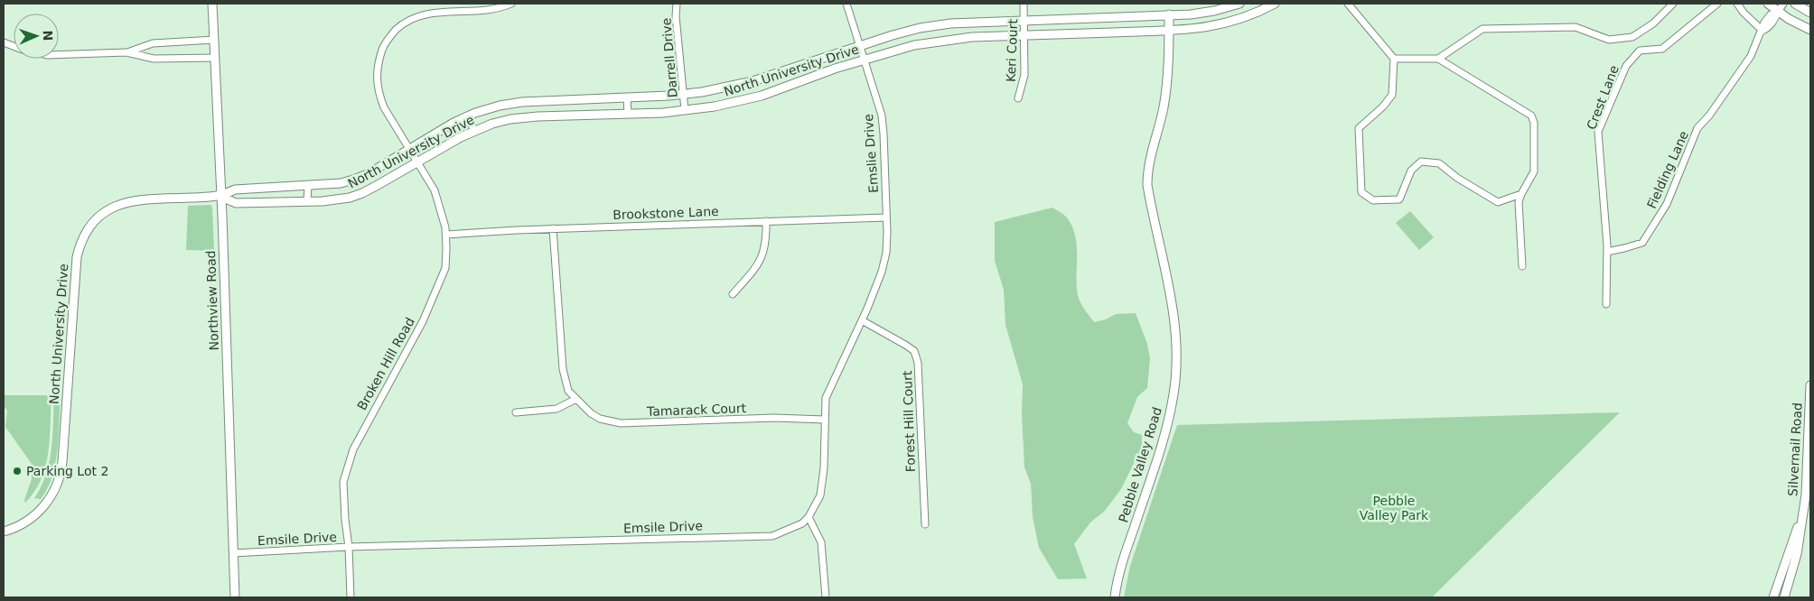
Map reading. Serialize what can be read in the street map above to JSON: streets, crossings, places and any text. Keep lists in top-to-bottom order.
{
  "streets": {
    "street": [
      "Keri Court",
      "Darrell Drive",
      "North University Drive",
      "Crest Lane",
      "Emslie Drive",
      "Fielding Lane",
      "Brookstone Lane",
      "Northview Road",
      "Broken Hill Road",
      "Tamarack Court",
      "Forest Hill Court",
      "Silvernail Road",
      "Pebble Valley Road",
      "Emsile Drive"
    ]
  },
  "crossings": [
    ["Keri Court", "North University Drive"],
    ["Darrell Drive", "North University Drive"],
    ["North University Drive", "Emslie Drive"],
    ["North University Drive", "Northview Road"],
    ["North University Drive", "Broken Hill Road"],
    ["North University Drive", "Pebble Valley Road"],
    ["Crest Lane", "Fielding Lane"],
    ["Emslie Drive", "Brookstone Lane"],
    ["Emslie Drive", "Emsile Drive"],
    ["Brookstone Lane", "Broken Hill Road"],
    ["Brookstone Lane", "Tamarack Court"],
    ["Northview Road", "Emsile Drive"],
    ["Broken Hill Road", "Emsile Drive"],
    ["Tamarack Court", "Emsile Drive"],
    ["Forest Hill Court", "Emsile Drive"]
  ],
  "parks": ["Pebble Valley Park"],
  "places": ["Parking Lot 2"],
  "north": "right"
}
